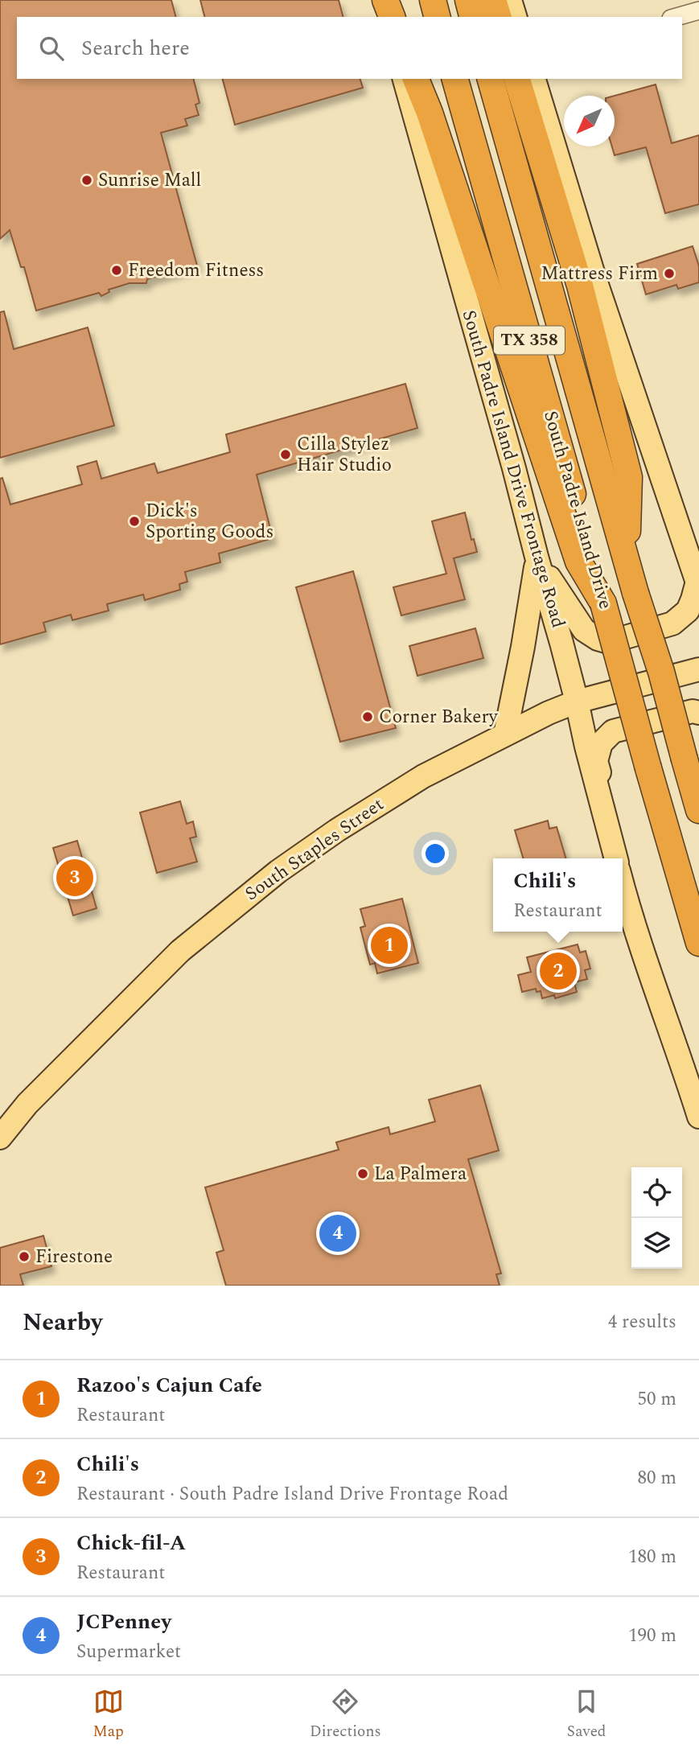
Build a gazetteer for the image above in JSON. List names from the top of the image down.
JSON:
{
  "streets": {
    "highway": ["TX 358", "South Padre Island Drive"],
    "main road": ["South Padre Island Drive Frontage Road", "South Staples Street"]
  },
  "crossings": [
    ["South Padre Island Drive Frontage Road", "South Staples Street"]
  ],
  "places": [
    "Sunrise Mall",
    "Freedom Fitness",
    "Mattress Firm",
    "Cilla Stylez Hair Studio",
    "Dick's Sporting Goods",
    "Corner Bakery",
    "La Palmera",
    "Firestone"
  ],
  "north": "bottom left",
  "page": {
    "search": "Search here",
    "pins": [
      "3",
      "1",
      "2",
      "4"
    ],
    "popup": ["Chili's", "Restaurant"],
    "heading": ["Nearby", "4 results"],
    "list": [
      {
        "mark": "1",
        "name": "Razoo's Cajun Cafe",
        "note": "Restaurant",
        "value": "50 m"
      },
      {
        "mark": "2",
        "name": "Chili's",
        "note": "Restaurant · South Padre Island Drive Frontage Road",
        "value": "80 m"
      },
      {
        "mark": "3",
        "name": "Chick-fil-A",
        "note": "Restaurant",
        "value": "180 m"
      },
      {
        "mark": "4",
        "name": "JCPenney",
        "note": "Supermarket",
        "value": "190 m"
      }
    ],
    "nav": ["Map", "Directions", "Saved"]
  }
}
